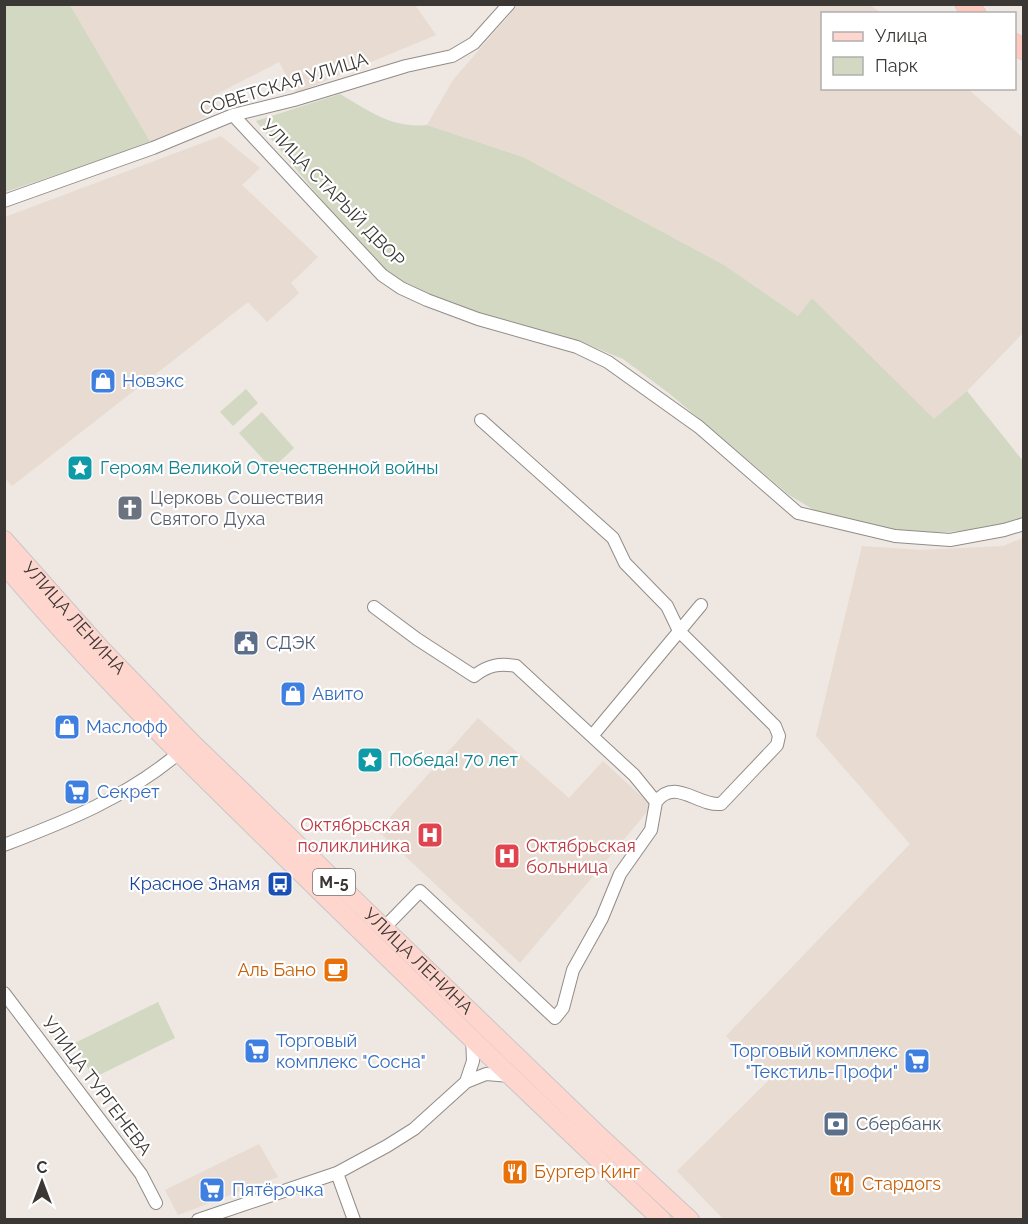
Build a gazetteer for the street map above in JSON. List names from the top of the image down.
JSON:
{
  "streets": {
    "main road": ["УЛИЦА ЛЕНИНА", "М-5"],
    "street": ["СОВЕТСКАЯ УЛИЦА", "УЛИЦА СТАРЫЙ ДВОР", "УЛИЦА ТУРГЕНЕВА"]
  },
  "crossings": [
    ["СОВЕТСКАЯ УЛИЦА", "УЛИЦА СТАРЫЙ ДВОР"]
  ],
  "places": {
    "shop": ["Новэкс", "Авито", "Маслофф"],
    "place": ["Героям Великой Отечественной войны", "Победа! 70 лет"],
    "church": ["Церковь Сошествия Святого Духа"],
    "public building": ["СДЭК"],
    "supermarket": [
      "Секрет",
      "Торговый комплекс \"Сосна\"",
      "Торговый комплекс \"Текстиль-Профи\"",
      "Пятёрочка"
    ],
    "hospital": ["Октябрьская поликлиника", "Октябрьская больница"],
    "bus stop": ["Красное Знамя"],
    "cafe": ["Аль Бано"],
    "bank": ["Сбербанк"],
    "restaurant": ["Бургер Кинг", "Стардогs"]
  },
  "legend": ["Улица", "Парк"],
  "north": "top"
}
